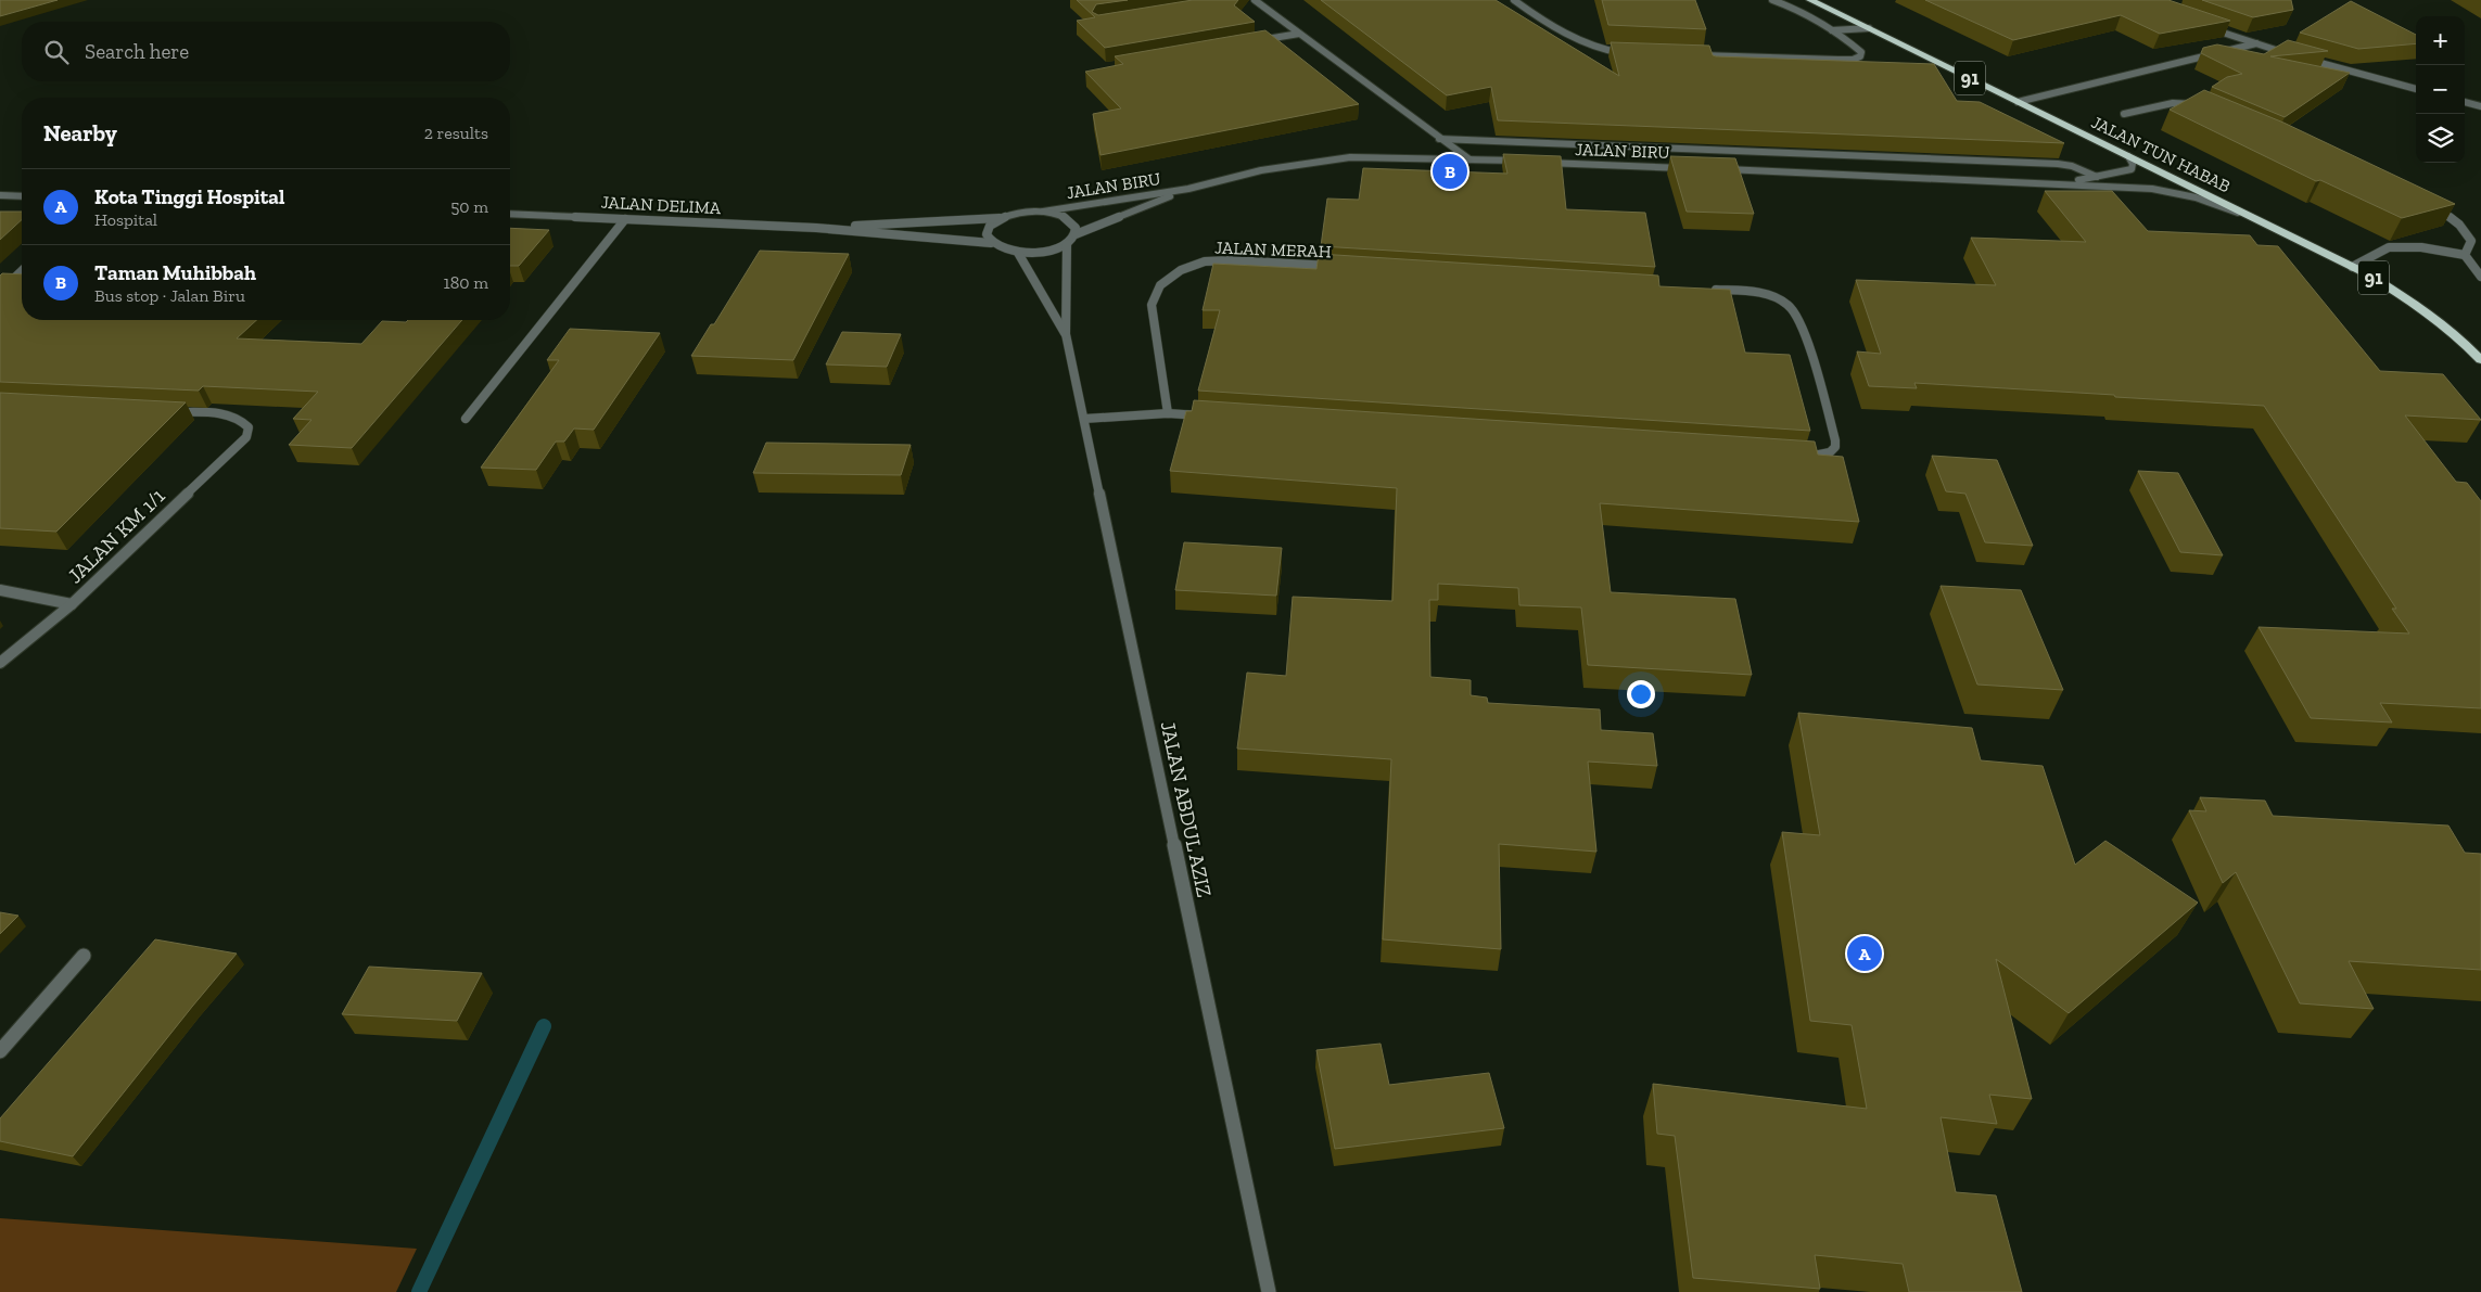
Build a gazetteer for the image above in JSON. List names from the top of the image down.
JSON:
{
  "streets": {
    "highway": ["91", "JALAN TUN HABAB"],
    "street": [
      "JALAN BIRU",
      "JALAN DELIMA",
      "JALAN MERAH",
      "JALAN KM 1/1",
      "JALAN ABDUL AZIZ"
    ]
  },
  "crossings": [
    ["JALAN BIRU", "JALAN DELIMA"]
  ],
  "page": {
    "map_buttons": ["+", "−"],
    "search": "Search here",
    "heading": ["Nearby", "2 results"],
    "pins": ["B", "A"],
    "list": [
      {
        "mark": "A",
        "name": "Kota Tinggi Hospital",
        "note": "Hospital",
        "value": "50 m"
      },
      {
        "mark": "B",
        "name": "Taman Muhibbah",
        "note": "Bus stop · Jalan Biru",
        "value": "180 m"
      }
    ]
  }
}
